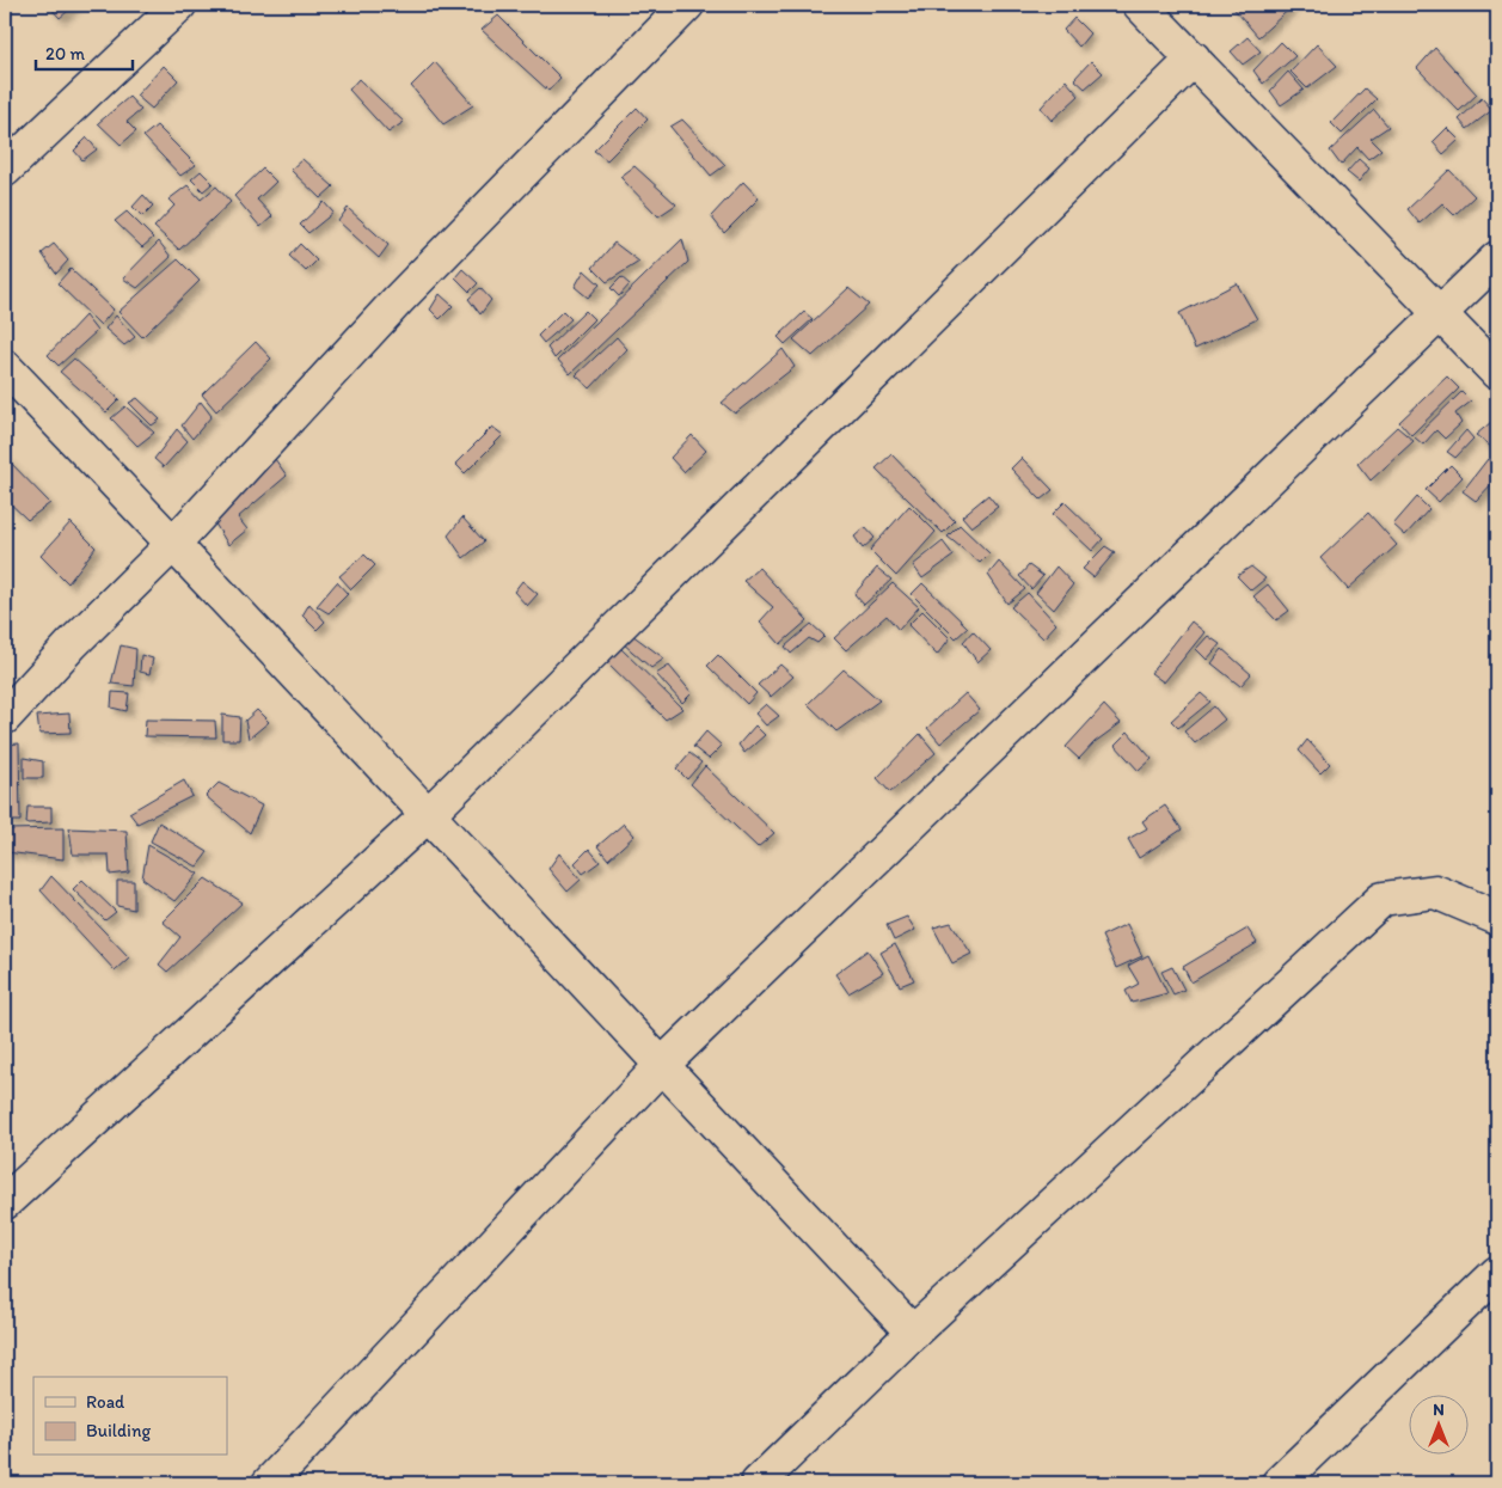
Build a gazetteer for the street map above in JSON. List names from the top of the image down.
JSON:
{
  "legend": ["Road", "Building"],
  "scale_bar": "20 m",
  "north": "top"
}
